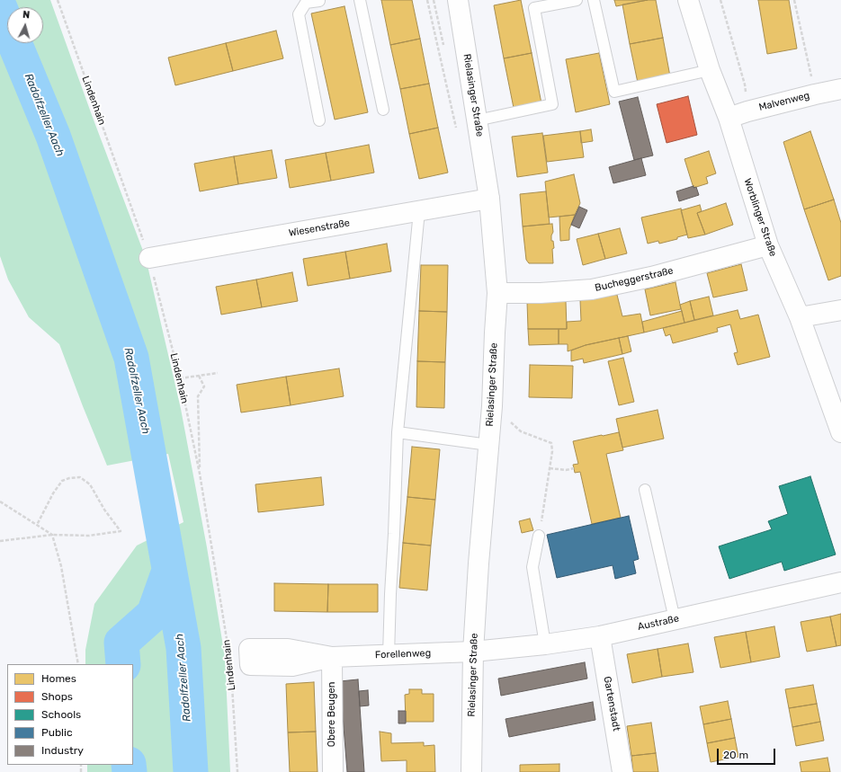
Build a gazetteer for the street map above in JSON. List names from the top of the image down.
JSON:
{
  "streets": {
    "street": [
      "Rielasinger Straße",
      "Malvenweg",
      "Worblinger Straße",
      "Wiesenstraße",
      "Bucheggerstraße",
      "Austraße",
      "Forellenweg",
      "Gartenstadt",
      "Obere Beugen"
    ],
    "path": ["Lindenhain"]
  },
  "crossings": [
    ["Rielasinger Straße", "Wiesenstraße"],
    ["Rielasinger Straße", "Bucheggerstraße"],
    ["Rielasinger Straße", "Austraße"],
    ["Rielasinger Straße", "Forellenweg"],
    ["Lindenhain", "Wiesenstraße"],
    ["Malvenweg", "Worblinger Straße"],
    ["Worblinger Straße", "Bucheggerstraße"],
    ["Austraße", "Forellenweg"],
    ["Austraße", "Gartenstadt"],
    ["Forellenweg", "Obere Beugen"]
  ],
  "water": ["Radolfzeller Aach"],
  "legend": [
    "Homes",
    "Shops",
    "Schools",
    "Public",
    "Industry"
  ],
  "scale_bar": "20 m",
  "north": "top"
}
